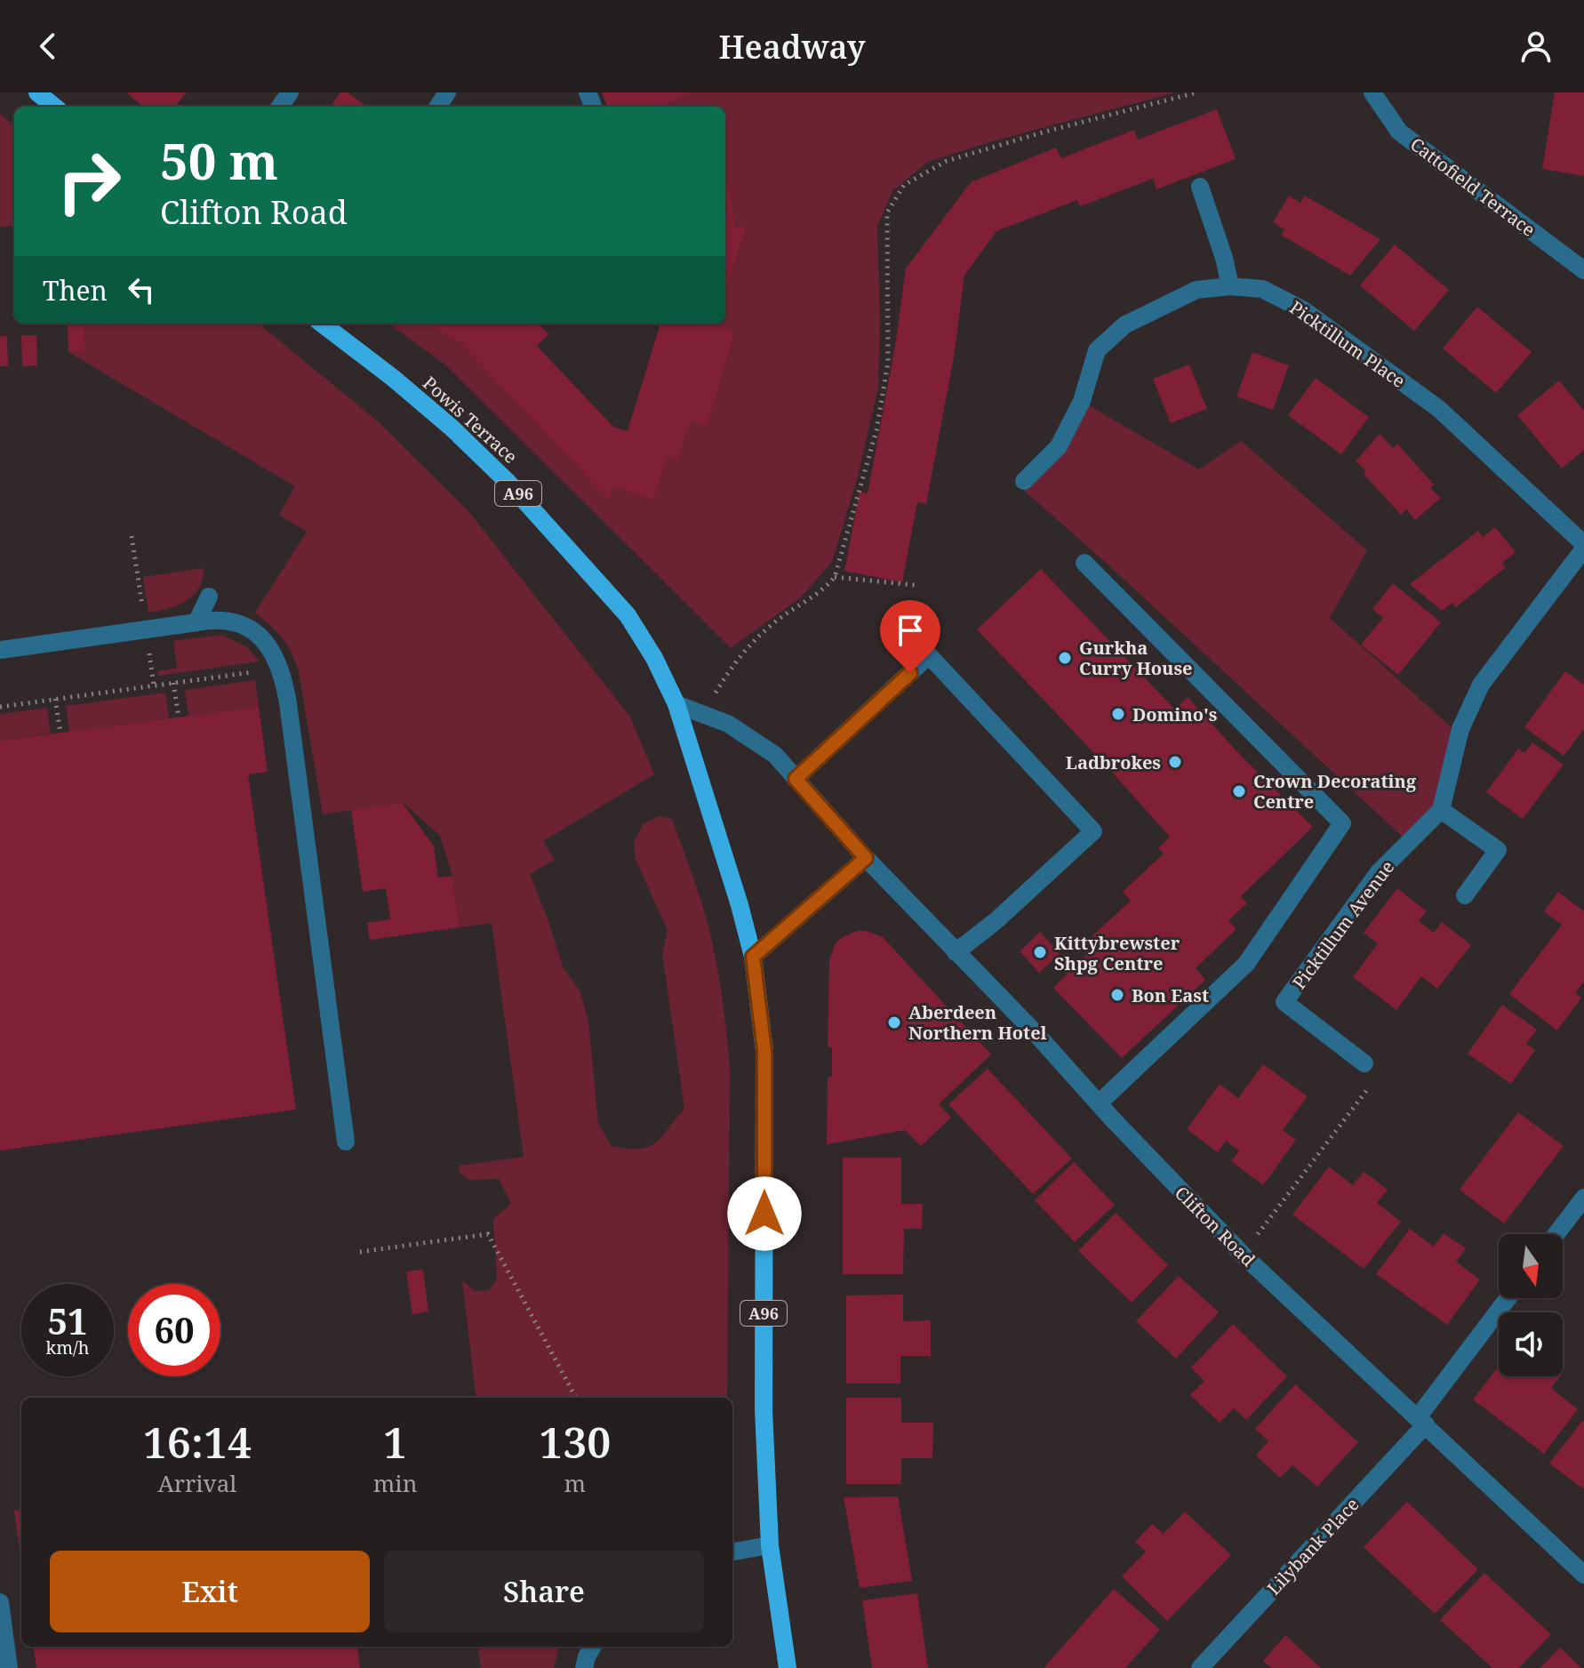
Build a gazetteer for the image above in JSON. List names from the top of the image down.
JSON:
{
  "streets": {
    "main road": ["Powis Terrace", "A96"],
    "street": [
      "Cattofield Terrace",
      "Picktillum Place",
      "Picktillum Avenue",
      "Clifton Road",
      "Lilybank Place"
    ]
  },
  "crossings": [
    ["Powis Terrace", "A96"],
    ["Powis Terrace", "Clifton Road"],
    ["A96", "Clifton Road"],
    ["Clifton Road", "Lilybank Place"]
  ],
  "places": [
    "Gurkha Curry House",
    "Domino's",
    "Ladbrokes",
    "Crown Decorating Centre",
    "Kittybrewster Shpg Centre",
    "Bon East",
    "Aberdeen Northern Hotel"
  ],
  "north": "bottom",
  "page": {
    "header": "Headway",
    "turn": ["50 m", "Clifton Road"],
    "then": "Then",
    "speed": "51 km/h",
    "limit": "60",
    "eta": [
      "16:14",
      "Arrival",
      "1",
      "min",
      "130",
      "m"
    ],
    "buttons": ["Exit", "Share"]
  }
}
